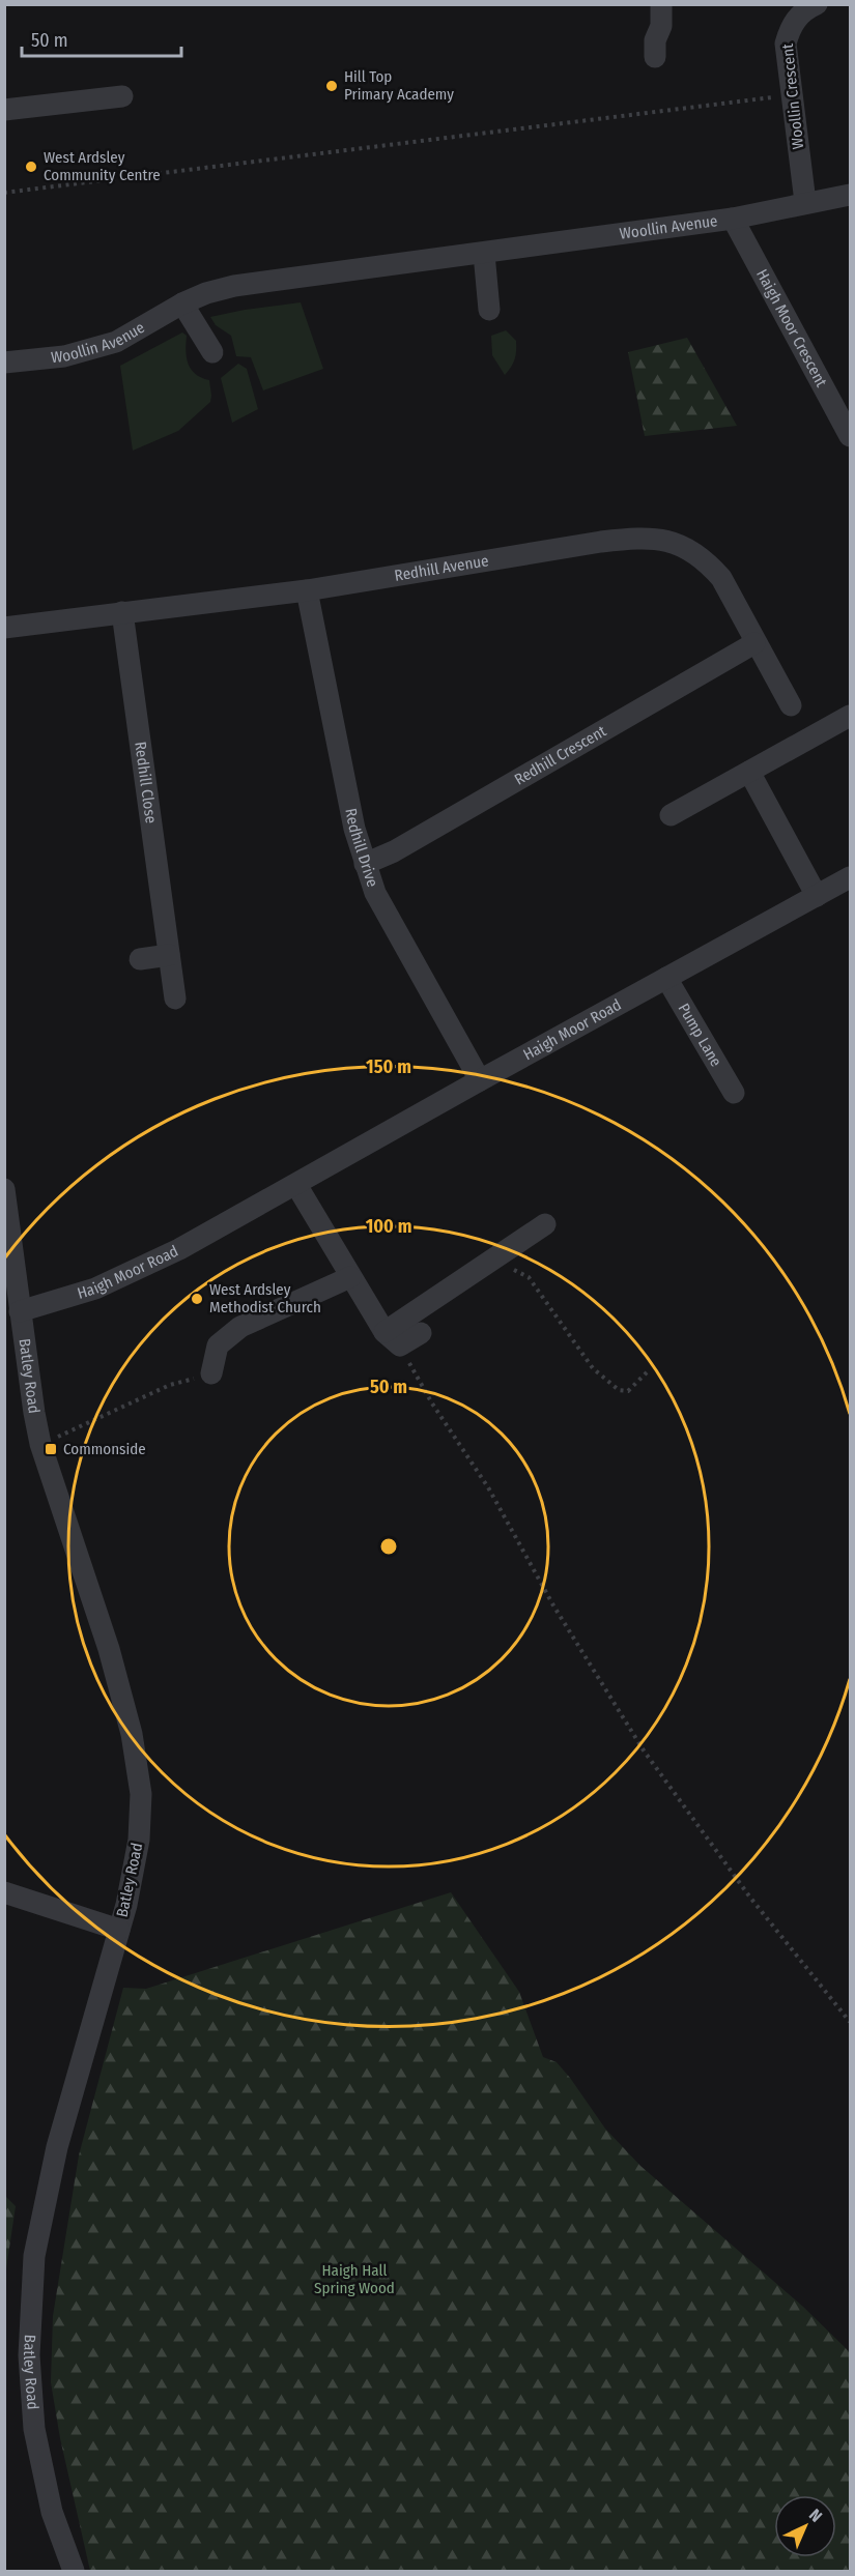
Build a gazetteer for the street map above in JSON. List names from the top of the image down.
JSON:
{
  "streets": {
    "street": [
      "Woollin Crescent",
      "Woollin Avenue",
      "Haigh Moor Crescent",
      "Redhill Avenue",
      "Redhill Crescent",
      "Redhill Close",
      "Redhill Drive",
      "Haigh Moor Road",
      "Pump Lane",
      "Batley Road"
    ]
  },
  "crossings": [
    ["Woollin Crescent", "Woollin Avenue"],
    ["Woollin Avenue", "Haigh Moor Crescent"],
    ["Redhill Avenue", "Redhill Crescent"],
    ["Redhill Avenue", "Redhill Close"],
    ["Redhill Avenue", "Redhill Drive"],
    ["Redhill Crescent", "Redhill Drive"],
    ["Redhill Drive", "Haigh Moor Road"],
    ["Haigh Moor Road", "Pump Lane"],
    ["Haigh Moor Road", "Batley Road"]
  ],
  "parks": ["Haigh Hall Spring Wood"],
  "places": {
    "other": ["Hill Top Primary Academy", "West Ardsley Community Centre", "West Ardsley Methodist Church"],
    "transit": ["Commonside"]
  },
  "scale_bar": "50 m",
  "north": "top right",
  "rings": ["150 m", "100 m", "50 m"]
}
